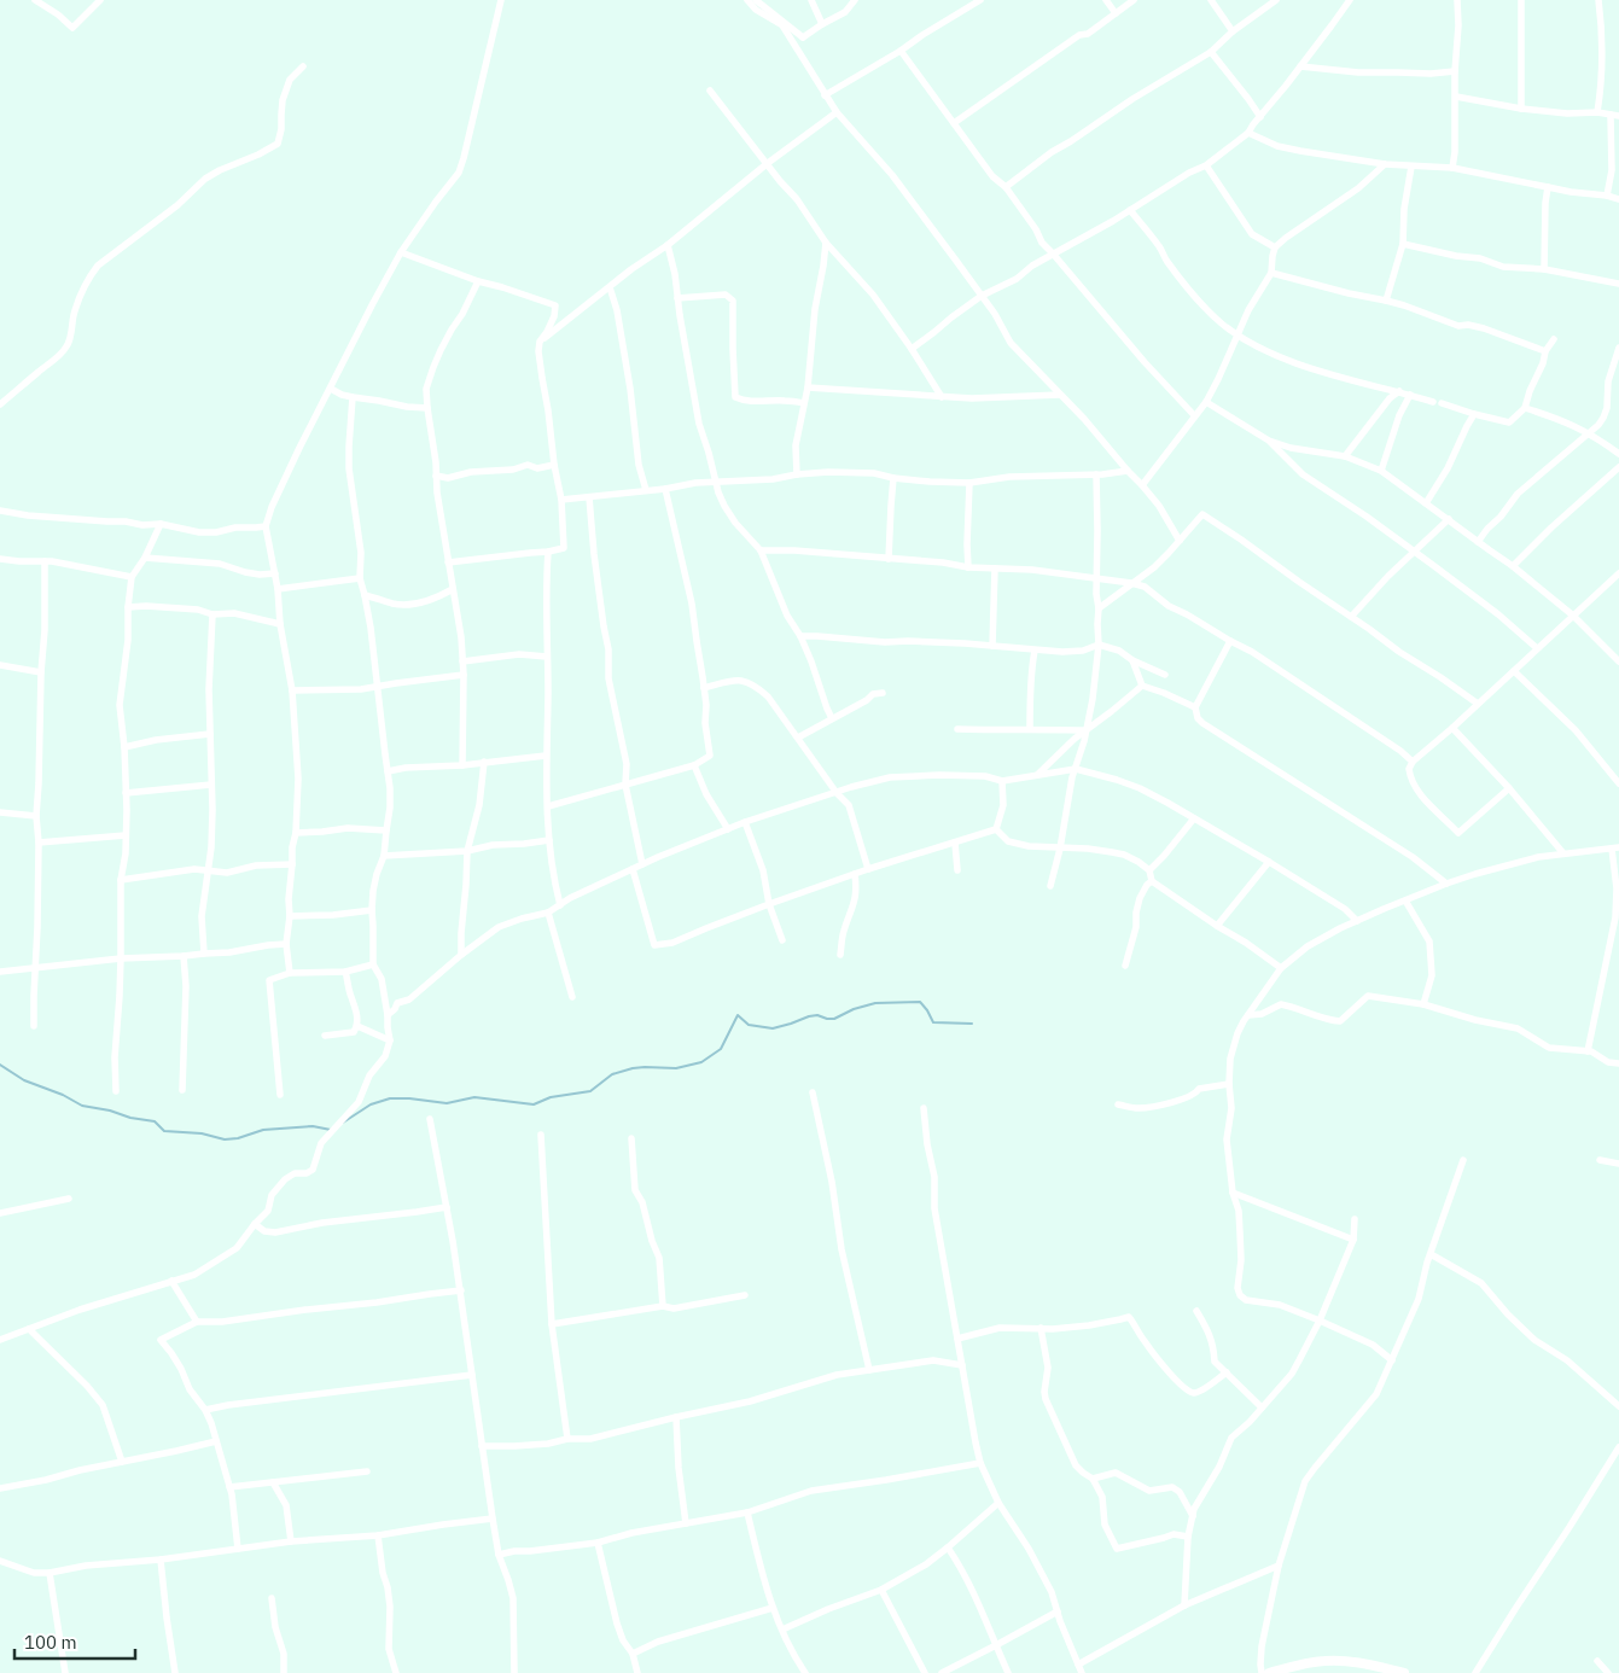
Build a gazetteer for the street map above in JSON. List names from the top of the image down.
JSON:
{
  "scale_bar": "100 m"
}
